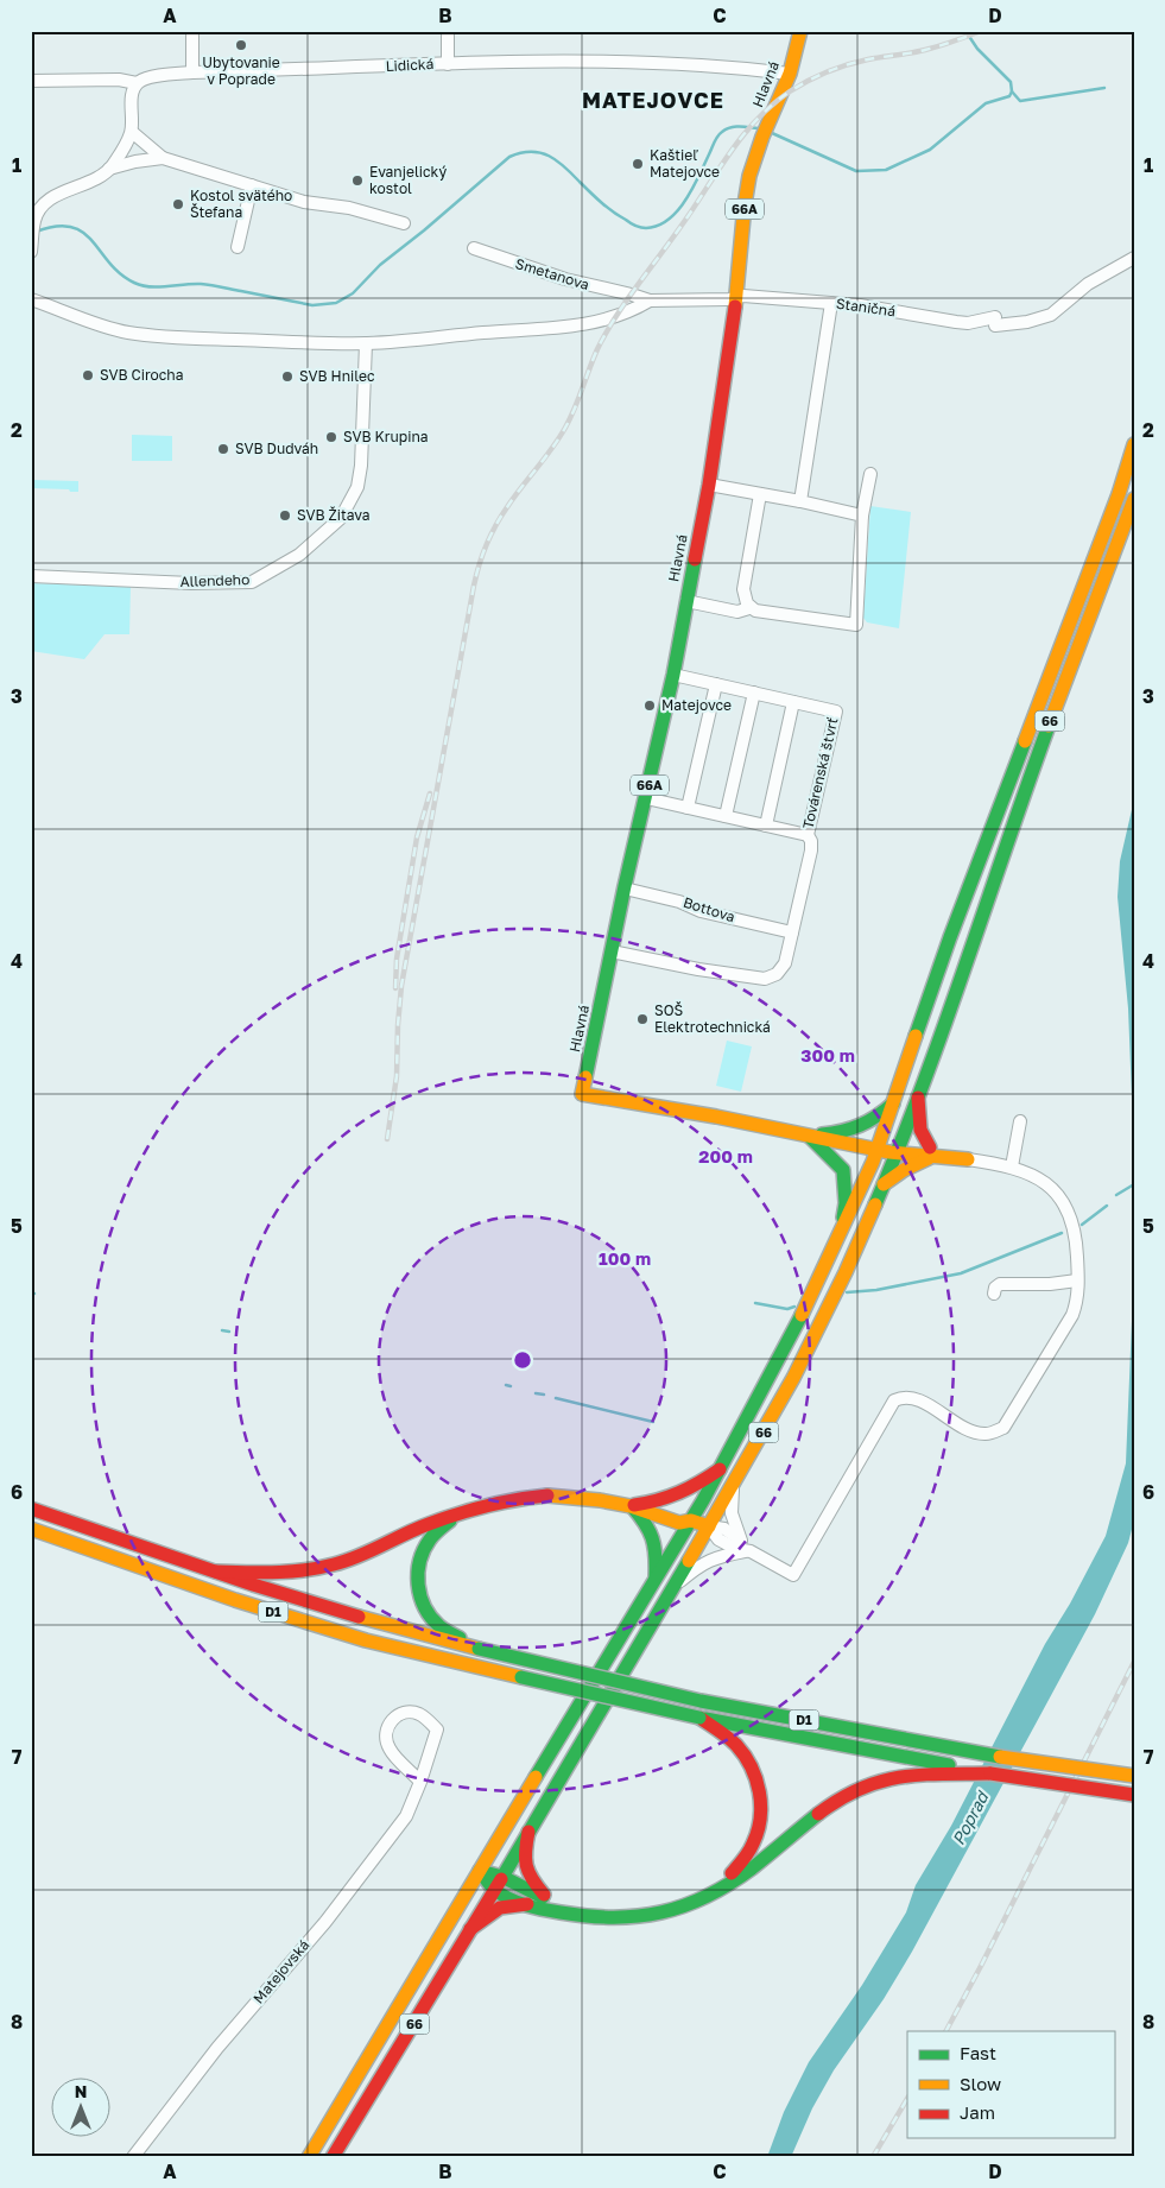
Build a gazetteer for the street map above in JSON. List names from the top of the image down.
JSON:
{
  "streets": {
    "main road": [
      "Hlavná",
      "66A",
      "66",
      "D1"
    ],
    "street": [
      "Lidická",
      "Smetanova",
      "Staničná",
      "Allendeho",
      "Továrenská štvrť",
      "Bottova",
      "Matejovská"
    ]
  },
  "crossings": [
    ["Lidická", "Hlavná"],
    ["Hlavná", "Staničná"],
    ["Hlavná", "Továrenská štvrť"],
    ["Hlavná", "Bottova"],
    ["Smetanova", "Staničná"]
  ],
  "districts": ["MATEJOVCE"],
  "water": ["Poprad"],
  "places": [
    "Ubytovanie v Poprade",
    "Kaštieľ Matejovce",
    "Evanjelický kostol",
    "Kostol svätého Štefana",
    "SVB Cirocha",
    "SVB Hnilec",
    "SVB Krupina",
    "SVB Dudváh",
    "SVB Žitava",
    "Matejovce",
    "SOŠ Elektrotechnická"
  ],
  "legend": ["Fast", "Slow", "Jam"],
  "north": "top",
  "grid": {
    "columns": [
      "A",
      "B",
      "C",
      "D"
    ],
    "rows": [
      "1",
      "2",
      "3",
      "4",
      "5",
      "6",
      "7",
      "8"
    ]
  },
  "rings": ["300 m", "200 m", "100 m"]
}
